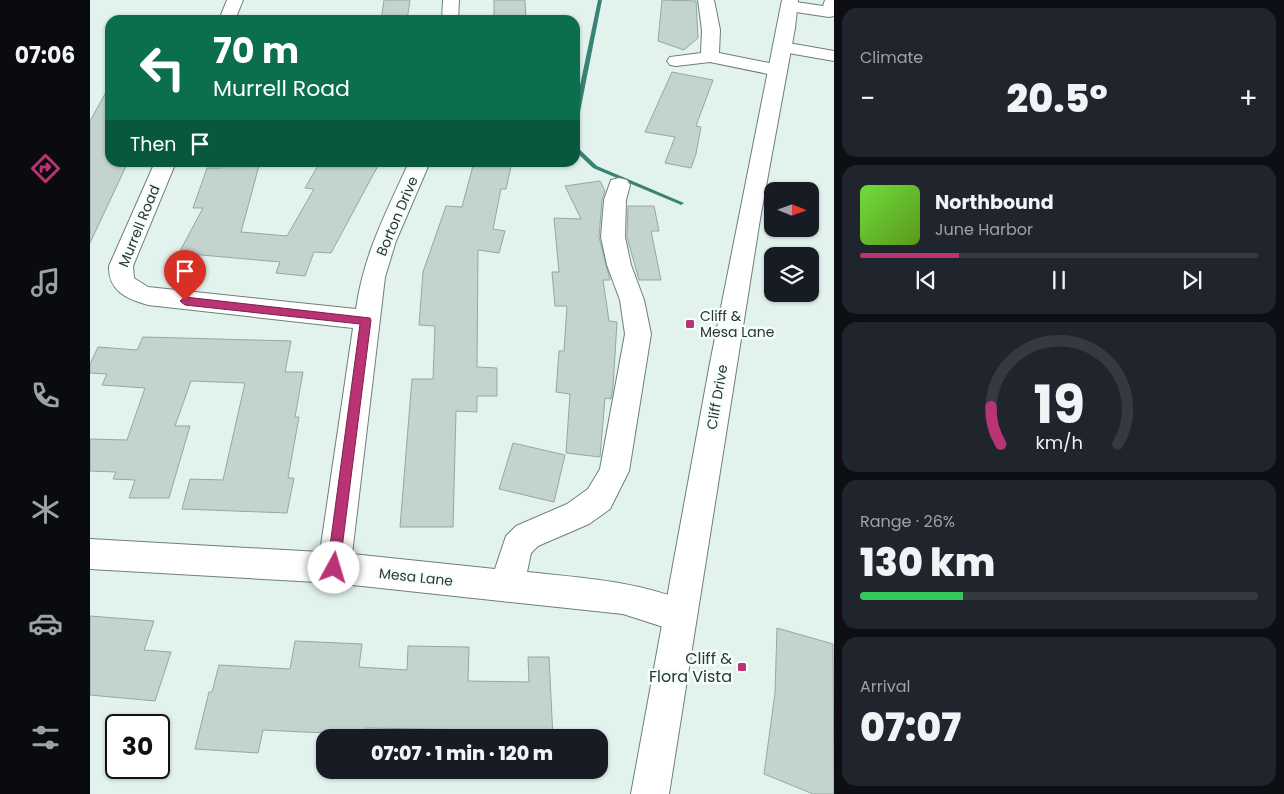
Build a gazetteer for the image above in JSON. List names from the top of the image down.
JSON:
{
  "streets": {
    "street": [
      "Borton Drive",
      "Murrell Road",
      "Cliff Drive",
      "Mesa Lane"
    ]
  },
  "crossings": [
    ["Borton Drive", "Murrell Road"],
    ["Borton Drive", "Mesa Lane"],
    ["Cliff Drive", "Mesa Lane"]
  ],
  "places": {
    "transit": ["Cliff & Mesa Lane", "Cliff & Flora Vista"]
  },
  "north": "right",
  "page": {
    "tabs": "07:06",
    "tile": [
      "Climate",
      ["Range · 26%", "130 km"],
      ["Arrival", "07:07"]
    ],
    "turn": ["70 m", "Murrell Road"],
    "heat": ["−", "20.5°", "+"],
    "then": "Then",
    "song": ["Northbound", "June Harbor"],
    "limit": "30",
    "trip": "07:07 · 1 min · 120 m",
    "gauge": ["19", "km/h"]
  }
}
